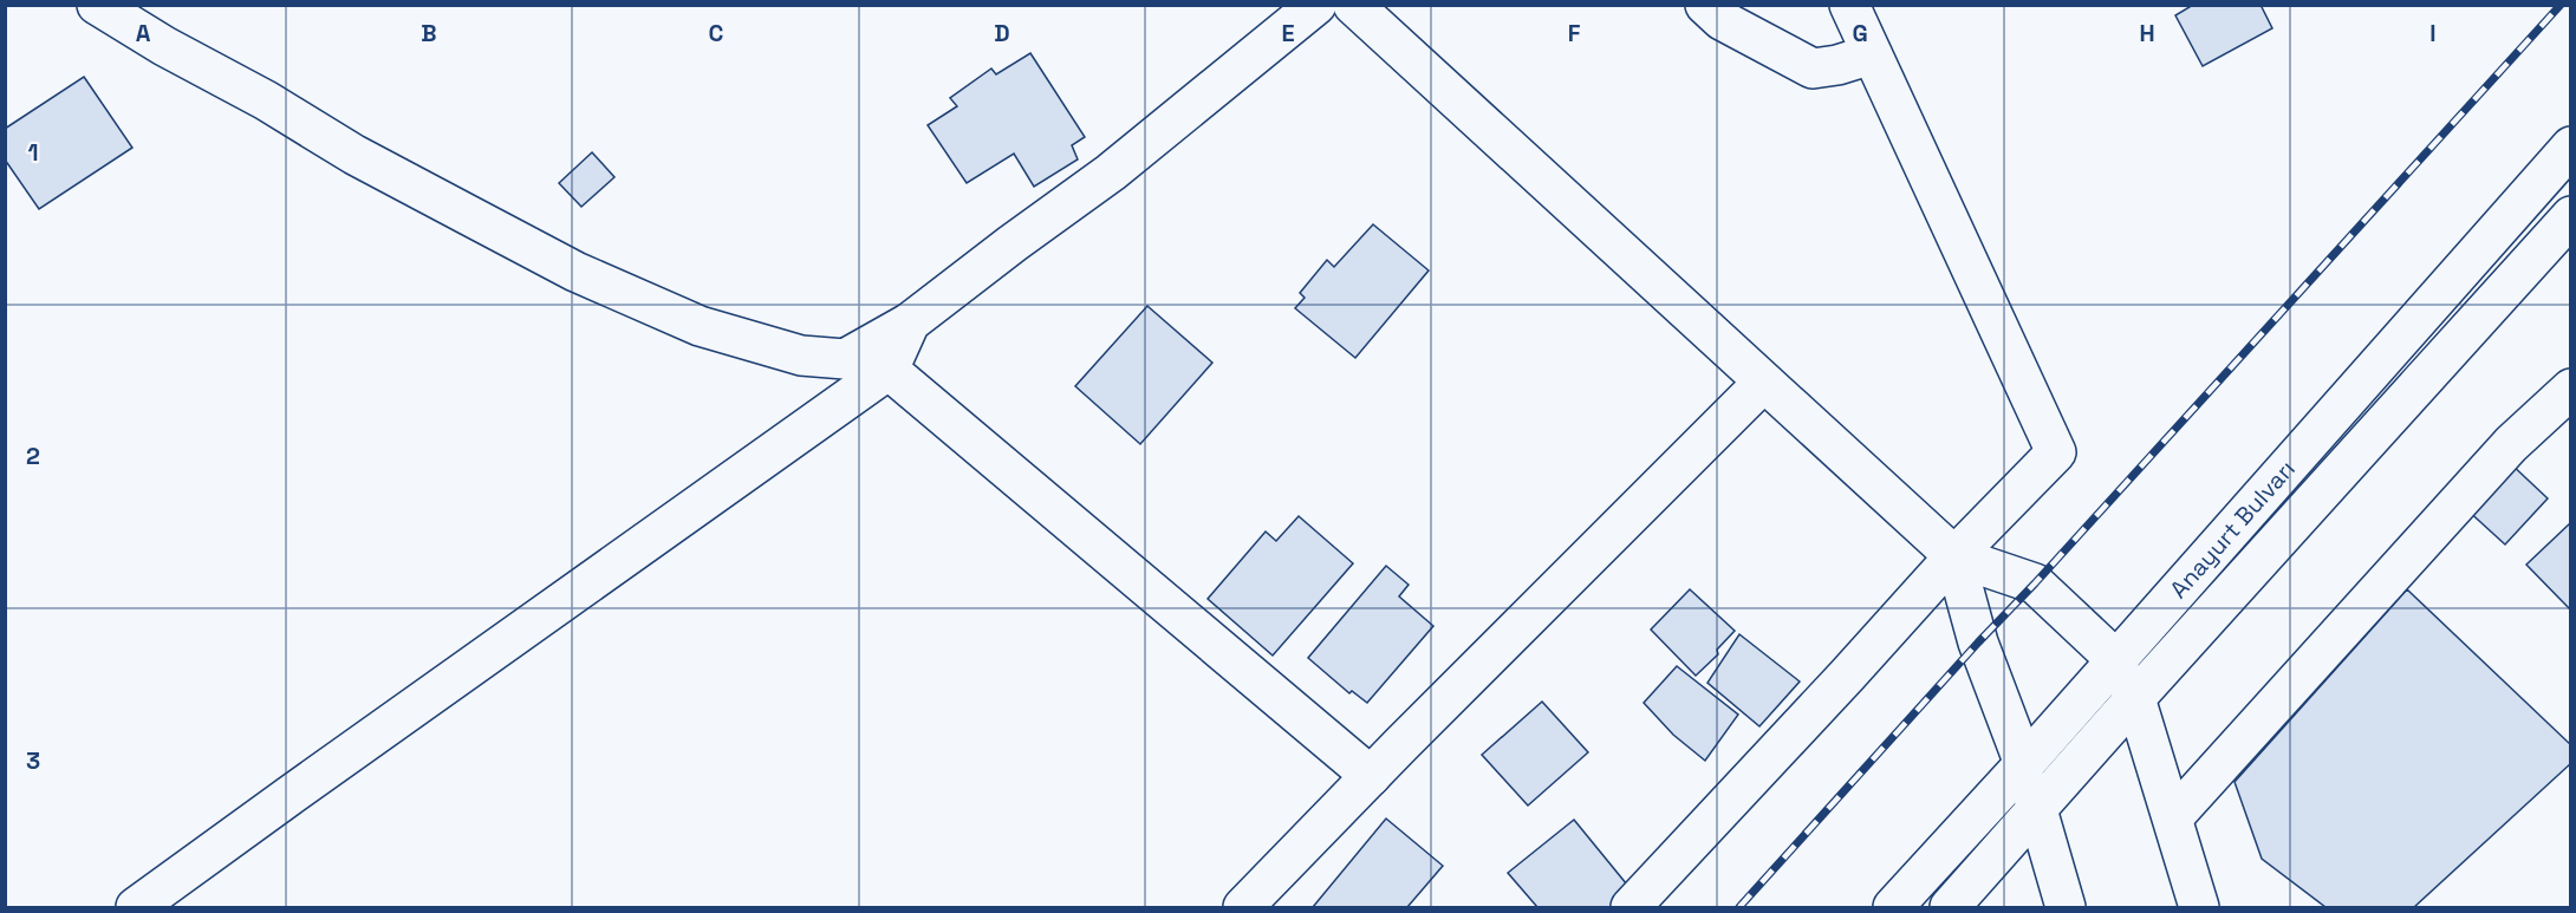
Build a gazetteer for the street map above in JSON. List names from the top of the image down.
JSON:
{
  "streets": {
    "street": ["Anayurt Bulvarı"]
  },
  "grid": {
    "columns": [
      "A",
      "B",
      "C",
      "D",
      "E",
      "F",
      "G",
      "H",
      "I"
    ],
    "rows": ["1", "2", "3"]
  }
}
